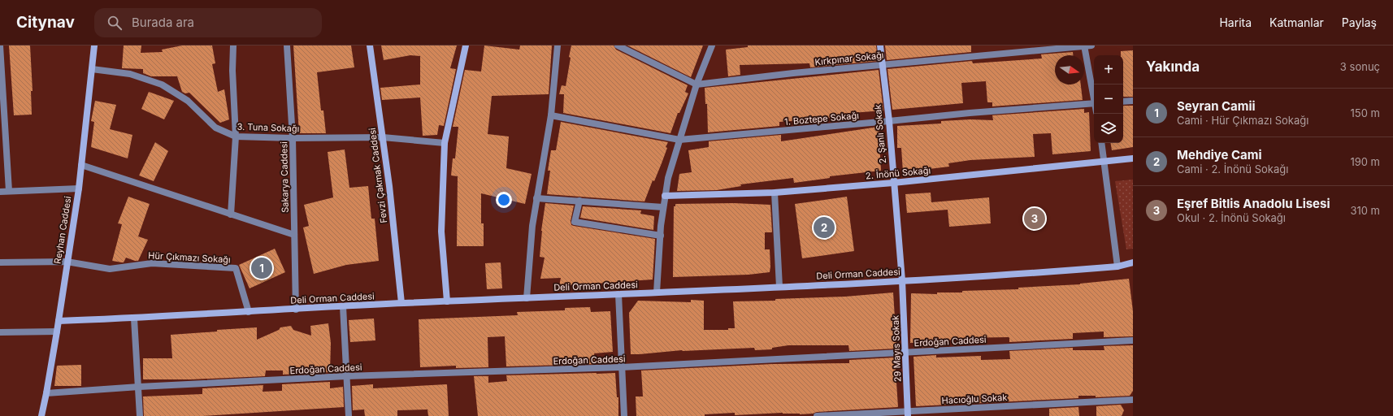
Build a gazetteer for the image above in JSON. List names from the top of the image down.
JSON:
{
  "streets": {
    "street": [
      "Kırkpınar Sokağı",
      "1. Boztepe Sokağı",
      "3. Tuna Sokağı",
      "2. Şanlı Sokak",
      "2. İnönü Sokağı",
      "Fevzi Çakmak Caddesi",
      "Sakarya Caddesi",
      "Reyhan Caddesi",
      "Hür Çıkmazı Sokağı",
      "Deli Orman Caddesi",
      "Erdoğan Caddesi",
      "29 Mayıs Sokak",
      "Hacıoğlu Sokak"
    ]
  },
  "crossings": [
    ["Kırkpınar Sokağı", "2. Şanlı Sokak"],
    ["1. Boztepe Sokağı", "2. Şanlı Sokak"],
    ["3. Tuna Sokağı", "Fevzi Çakmak Caddesi"],
    ["3. Tuna Sokağı", "Sakarya Caddesi"],
    ["3. Tuna Sokağı", "Reyhan Caddesi"],
    ["2. Şanlı Sokak", "2. İnönü Sokağı"],
    ["2. Şanlı Sokak", "Deli Orman Caddesi"],
    ["2. Şanlı Sokak", "29 Mayıs Sokak"],
    ["Fevzi Çakmak Caddesi", "Deli Orman Caddesi"],
    ["Sakarya Caddesi", "Deli Orman Caddesi"],
    ["Reyhan Caddesi", "Hür Çıkmazı Sokağı"],
    ["Reyhan Caddesi", "Deli Orman Caddesi"],
    ["Reyhan Caddesi", "Erdoğan Caddesi"],
    ["Hür Çıkmazı Sokağı", "Deli Orman Caddesi"],
    ["Deli Orman Caddesi", "29 Mayıs Sokak"],
    ["Erdoğan Caddesi", "29 Mayıs Sokak"],
    ["29 Mayıs Sokak", "Hacıoğlu Sokak"]
  ],
  "north": "right",
  "page": {
    "header": "Citynav",
    "search": "Burada ara",
    "nav": ["Harita", "Katmanlar", "Paylaş"],
    "heading": ["Yakında", "3 sonuç"],
    "map_buttons": ["+", "−"],
    "list": [
      {
        "mark": "1",
        "name": "Seyran Camii",
        "note": "Cami · Hür Çıkmazı Sokağı",
        "value": "150 m"
      },
      {
        "mark": "2",
        "name": "Mehdiye Cami",
        "note": "Cami · 2. İnönü Sokağı",
        "value": "190 m"
      },
      {
        "mark": "3",
        "name": "Eşref Bitlis Anadolu Lisesi",
        "note": "Okul · 2. İnönü Sokağı",
        "value": "310 m"
      }
    ],
    "pins": ["3", "2", "1"]
  }
}
